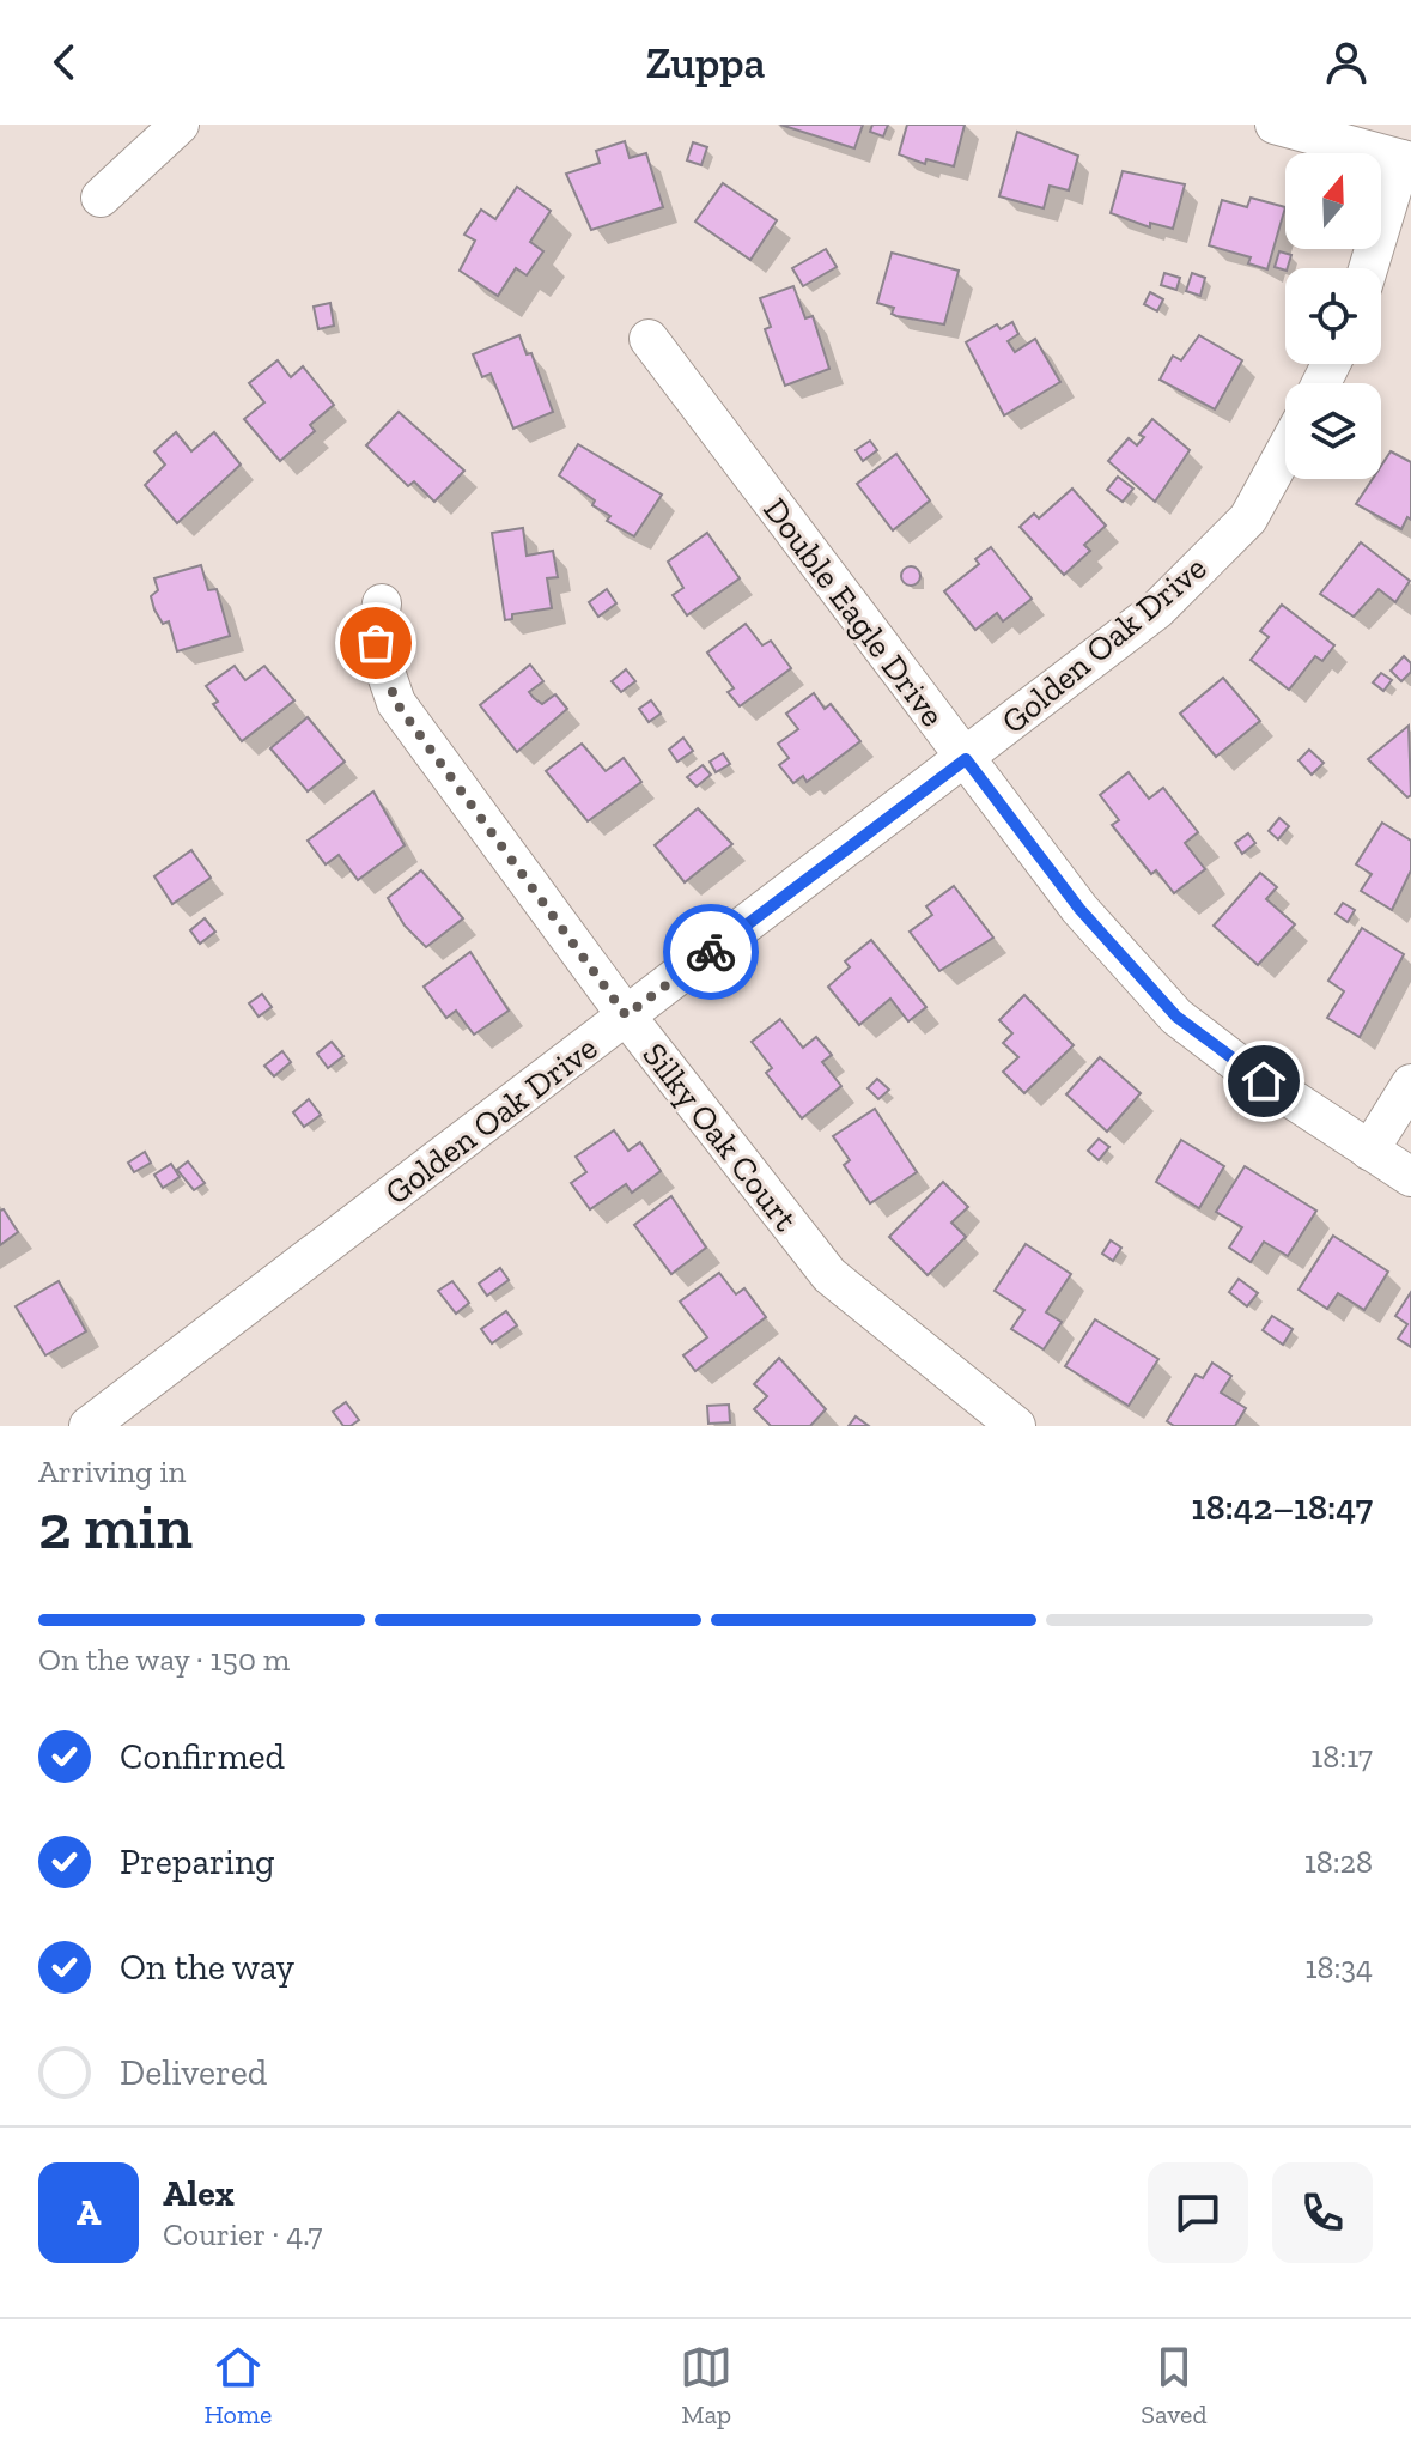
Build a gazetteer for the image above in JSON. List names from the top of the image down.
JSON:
{
  "streets": {
    "street": ["Double Eagle Drive", "Golden Oak Drive", "Silky Oak Court"]
  },
  "crossings": [
    ["Double Eagle Drive", "Golden Oak Drive"],
    ["Golden Oak Drive", "Silky Oak Court"]
  ],
  "north": "top",
  "page": {
    "header": "Zuppa",
    "heading": ["2 min", "Arriving in", "18:42–18:47"],
    "panel": ["Alex", "Courier · 4.7"],
    "bar": "On the way · 150 m",
    "list": [
      ["Confirmed", "18:17"],
      ["Preparing", "18:28"],
      ["On the way", "18:34"],
      "Delivered"
    ],
    "round": "A",
    "tabs": ["Home", "Map", "Saved"]
  }
}
